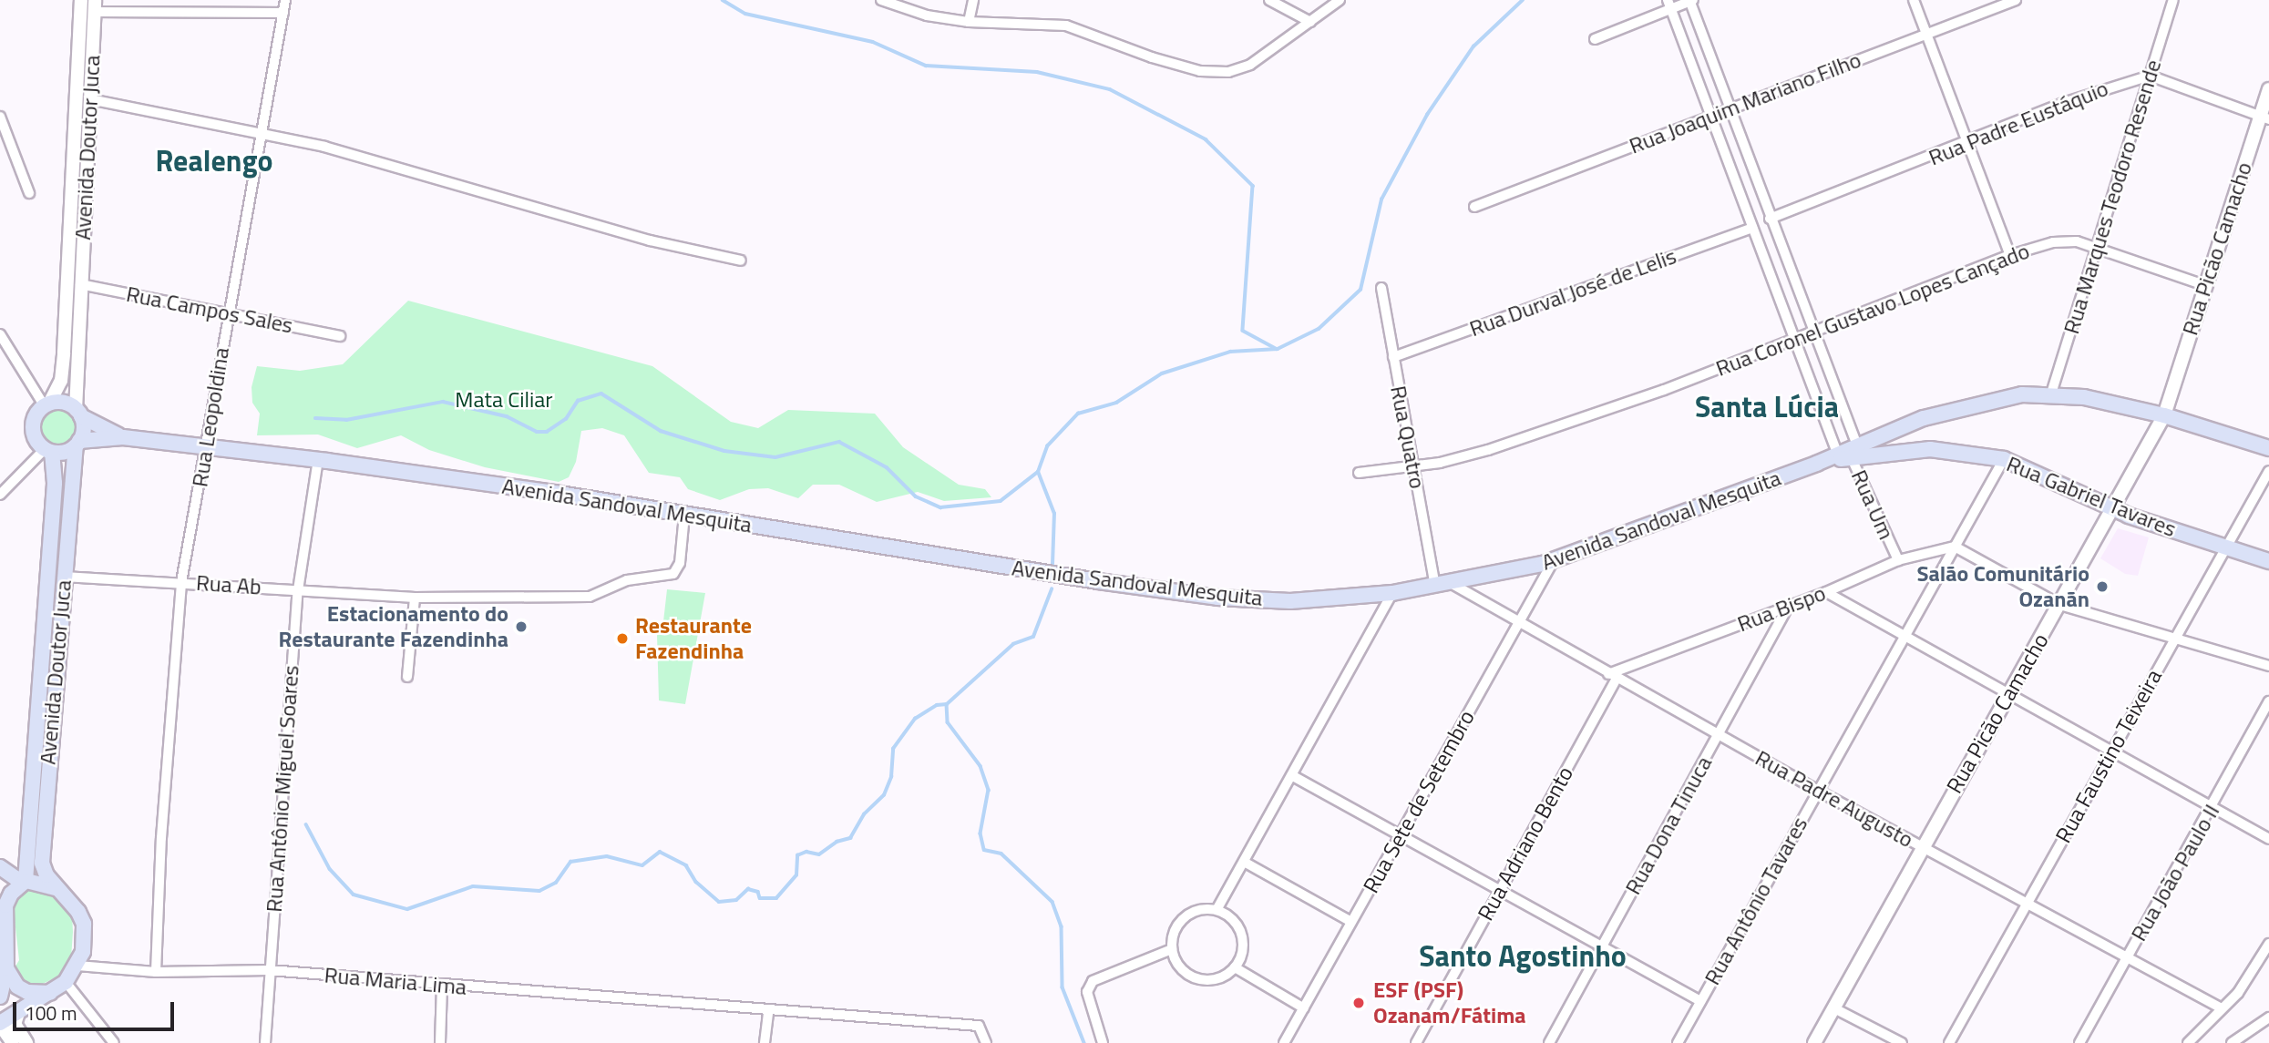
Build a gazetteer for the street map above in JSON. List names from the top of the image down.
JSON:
{
  "streets": {
    "main road": ["Avenida Doutor Juca", "Rua Gabriel Tavares", "Avenida Sandoval Mesquita"],
    "street": [
      "Rua Joaquim Mariano Filho",
      "Rua Padre Eustáquio",
      "Rua Marques Teodoro Resende",
      "Rua Picão Camacho",
      "Rua Durval José de Lelis",
      "Rua Campos Sales",
      "Rua Coronel Gustavo Lopes Cançado",
      "Rua Leopoldina",
      "Rua Quatro",
      "Rua Um",
      "Rua Ab",
      "Rua Bispo",
      "Rua Faustino Teixeira",
      "Rua Antônio Miguel Soares",
      "Rua Padre Augusto",
      "Rua Sete de Setembro",
      "Rua Dona Tinuca",
      "Rua Adriano Bento",
      "Rua João Paulo II",
      "Rua Antônio Tavares",
      "Rua Maria Lima"
    ]
  },
  "crossings": [
    ["Rua Padre Eustáquio", "Rua Marques Teodoro Resende"],
    ["Avenida Doutor Juca", "Rua Campos Sales"],
    ["Avenida Doutor Juca", "Avenida Sandoval Mesquita"],
    ["Avenida Doutor Juca", "Rua Ab"],
    ["Avenida Doutor Juca", "Rua Maria Lima"],
    ["Rua Marques Teodoro Resende", "Rua Coronel Gustavo Lopes Cançado"],
    ["Rua Marques Teodoro Resende", "Avenida Sandoval Mesquita"],
    ["Rua Picão Camacho", "Rua Coronel Gustavo Lopes Cançado"],
    ["Rua Picão Camacho", "Rua Gabriel Tavares"],
    ["Rua Picão Camacho", "Avenida Sandoval Mesquita"],
    ["Rua Picão Camacho", "Rua Padre Augusto"],
    ["Rua Durval José de Lelis", "Rua Quatro"],
    ["Rua Campos Sales", "Rua Leopoldina"],
    ["Rua Coronel Gustavo Lopes Cançado", "Rua Quatro"],
    ["Rua Leopoldina", "Avenida Sandoval Mesquita"],
    ["Rua Leopoldina", "Rua Ab"],
    ["Rua Leopoldina", "Rua Maria Lima"],
    ["Rua Quatro", "Avenida Sandoval Mesquita"],
    ["Rua Gabriel Tavares", "Rua Um"],
    ["Rua Gabriel Tavares", "Avenida Sandoval Mesquita"],
    ["Rua Gabriel Tavares", "Rua Faustino Teixeira"],
    ["Rua Gabriel Tavares", "Rua Antônio Tavares"],
    ["Rua Um", "Avenida Sandoval Mesquita"],
    ["Rua Um", "Rua Bispo"],
    ["Avenida Sandoval Mesquita", "Rua Ab"],
    ["Avenida Sandoval Mesquita", "Rua Antônio Miguel Soares"],
    ["Avenida Sandoval Mesquita", "Rua Padre Augusto"],
    ["Avenida Sandoval Mesquita", "Rua Sete de Setembro"],
    ["Rua Ab", "Rua Antônio Miguel Soares"],
    ["Rua Bispo", "Rua Padre Augusto"],
    ["Rua Bispo", "Rua Dona Tinuca"],
    ["Rua Bispo", "Rua Adriano Bento"],
    ["Rua Bispo", "Rua Antônio Tavares"],
    ["Rua Faustino Teixeira", "Rua Padre Augusto"],
    ["Rua Antônio Miguel Soares", "Rua Maria Lima"],
    ["Rua Padre Augusto", "Rua Sete de Setembro"],
    ["Rua Padre Augusto", "Rua Dona Tinuca"],
    ["Rua Padre Augusto", "Rua Adriano Bento"],
    ["Rua Padre Augusto", "Rua João Paulo II"],
    ["Rua Padre Augusto", "Rua Antônio Tavares"]
  ],
  "districts": ["Realengo", "Santa Lúcia", "Santo Agostinho"],
  "parks": ["Mata Ciliar"],
  "places": [
    "Salão Comunitário Ozanãn",
    "Estacionamento do Restaurante Fazendinha",
    "Restaurante Fazendinha",
    "ESF (PSF) Ozanam/Fátima"
  ],
  "scale_bar": "100 m"
}
